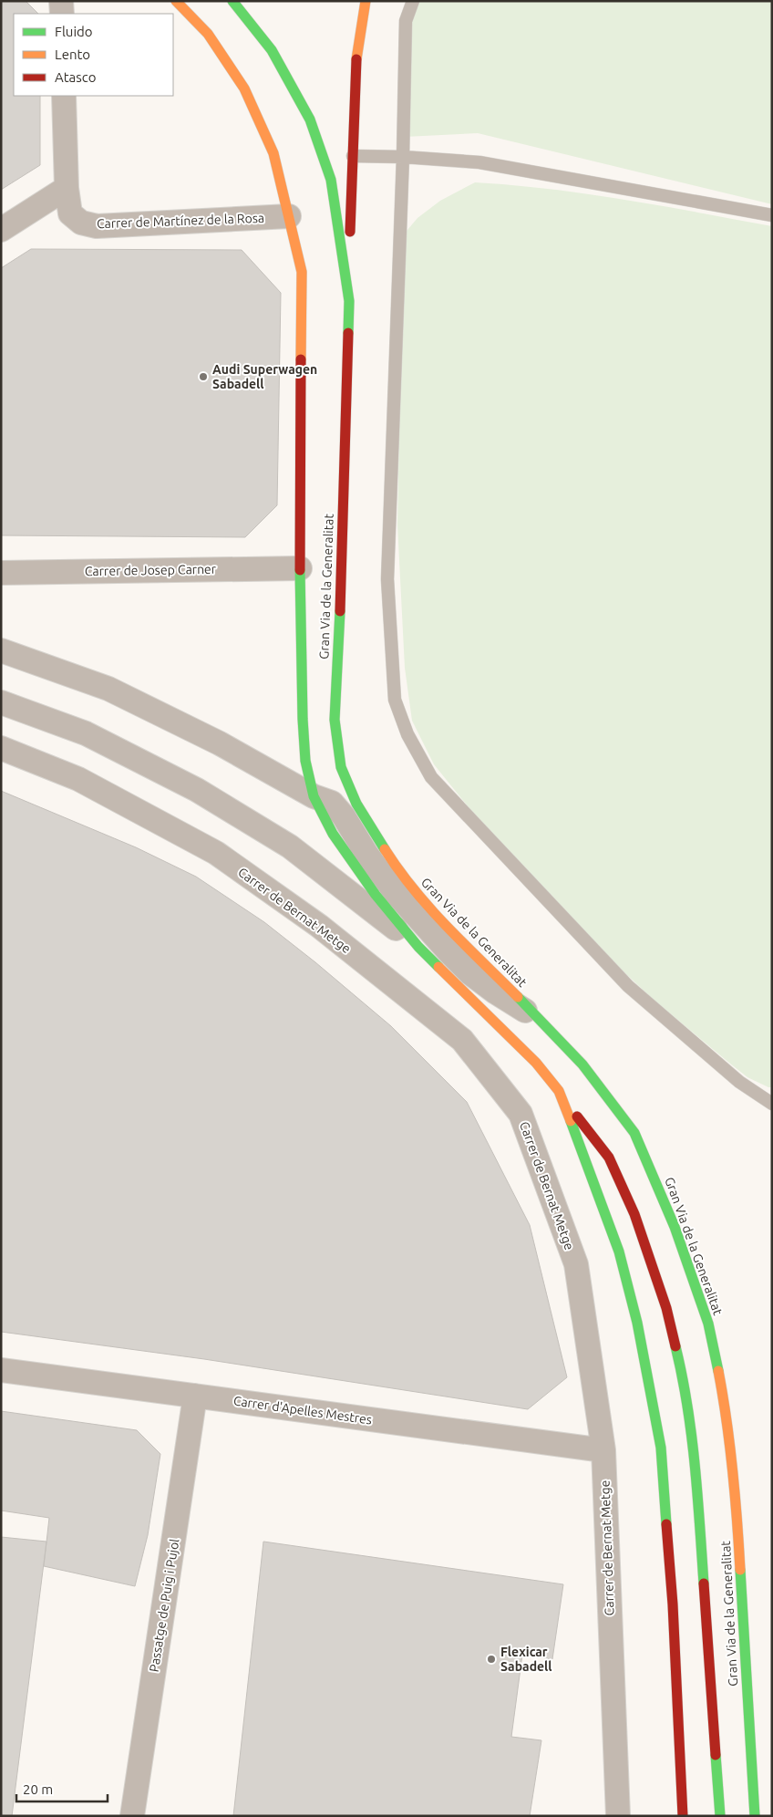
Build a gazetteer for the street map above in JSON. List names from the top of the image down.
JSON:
{
  "streets": {
    "street": [
      "Carrer de Martínez de la Rosa",
      "Carrer de Josep Carner",
      "Gran Via de la Generalitat",
      "Carrer de Bernat Metge",
      "Carrer d'Apelles Mestres",
      "Passatge de Puig i Pujol"
    ]
  },
  "crossings": [
    ["Carrer de Martínez de la Rosa", "Gran Via de la Generalitat"],
    ["Carrer de Josep Carner", "Gran Via de la Generalitat"],
    ["Carrer de Bernat Metge", "Carrer d'Apelles Mestres"],
    ["Carrer d'Apelles Mestres", "Passatge de Puig i Pujol"]
  ],
  "places": ["Audi Superwagen Sabadell", "Flexicar Sabadell"],
  "legend": ["Fluido", "Lento", "Atasco"],
  "scale_bar": "20 m"
}
